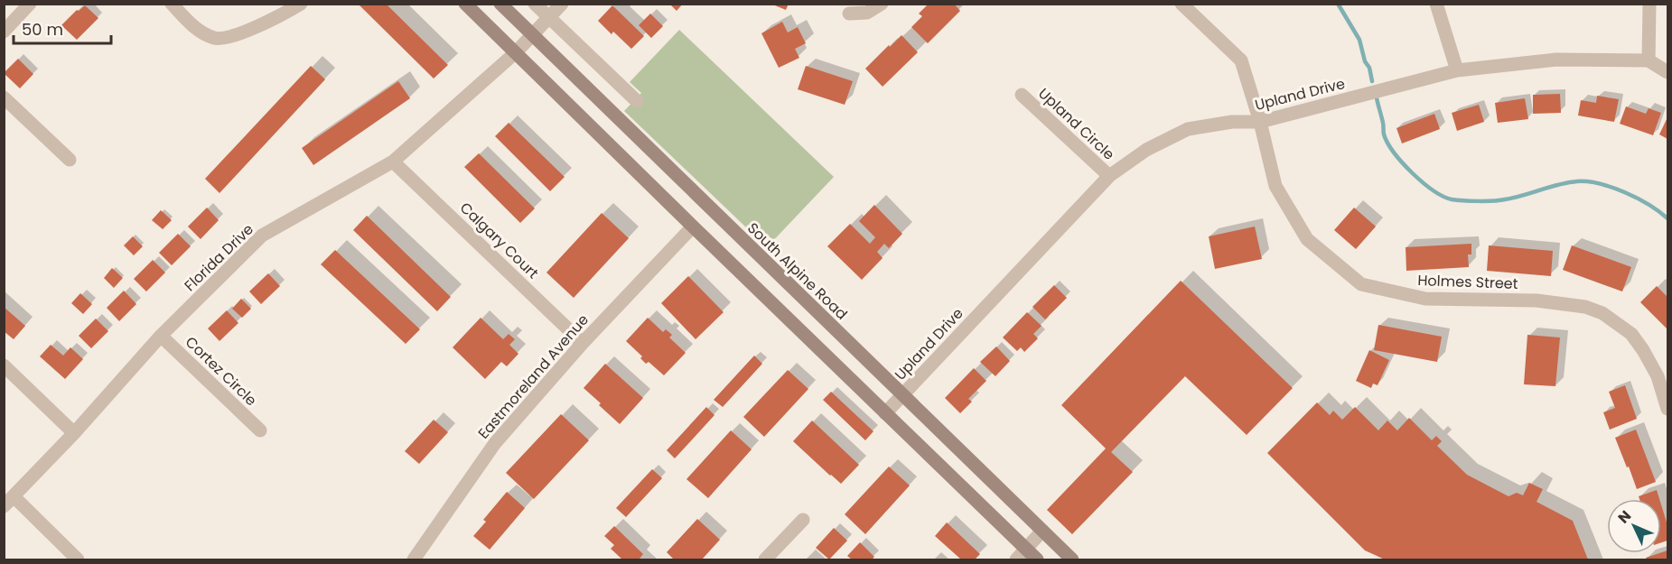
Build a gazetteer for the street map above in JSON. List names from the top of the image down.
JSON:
{
  "streets": {
    "main road": ["South Alpine Road"],
    "street": [
      "Upland Drive",
      "Upland Circle",
      "Calgary Court",
      "Florida Drive",
      "Holmes Street",
      "Cortez Circle",
      "Eastmoreland Avenue"
    ]
  },
  "crossings": [
    ["Upland Drive", "Upland Circle"],
    ["Upland Drive", "South Alpine Road"],
    ["Upland Drive", "Holmes Street"],
    ["Calgary Court", "Florida Drive"],
    ["Calgary Court", "Eastmoreland Avenue"],
    ["Florida Drive", "South Alpine Road"],
    ["Florida Drive", "Cortez Circle"]
  ],
  "scale_bar": "50 m",
  "north": "top left"
}
